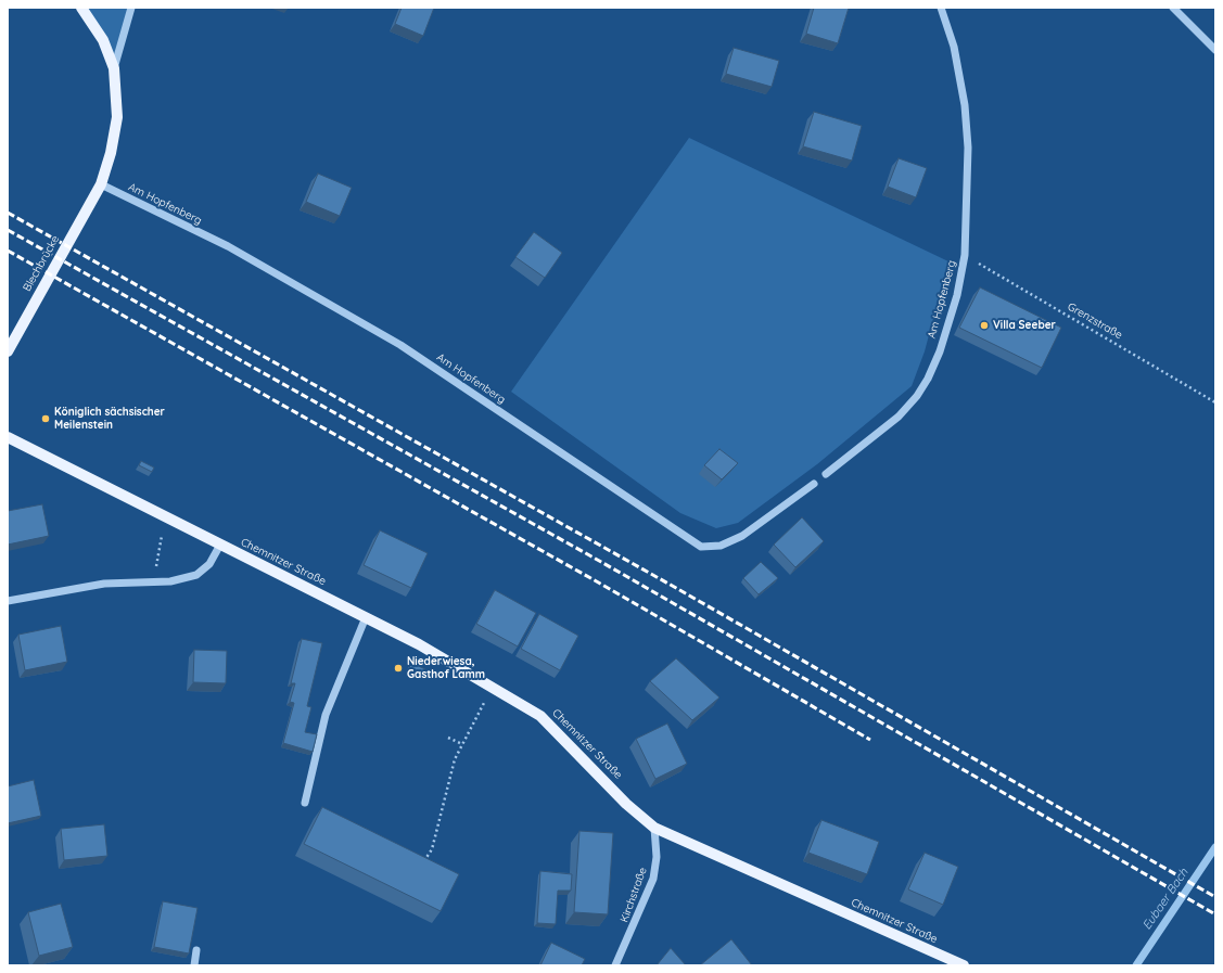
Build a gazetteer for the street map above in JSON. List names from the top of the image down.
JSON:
{
  "streets": {
    "main road": ["Blechbrücke", "Chemnitzer Straße"],
    "street": ["Am Hopfenberg", "Kirchstraße"],
    "path": ["Grenzstraße"]
  },
  "crossings": [
    ["Am Hopfenberg", "Blechbrücke"],
    ["Am Hopfenberg", "Grenzstraße"],
    ["Chemnitzer Straße", "Kirchstraße"]
  ],
  "water": ["Eubaer Bach"],
  "places": ["Villa Seeber", "Königlich sächsischer Meilenstein", "Niederwiesa, Gasthof Lamm"]
}
